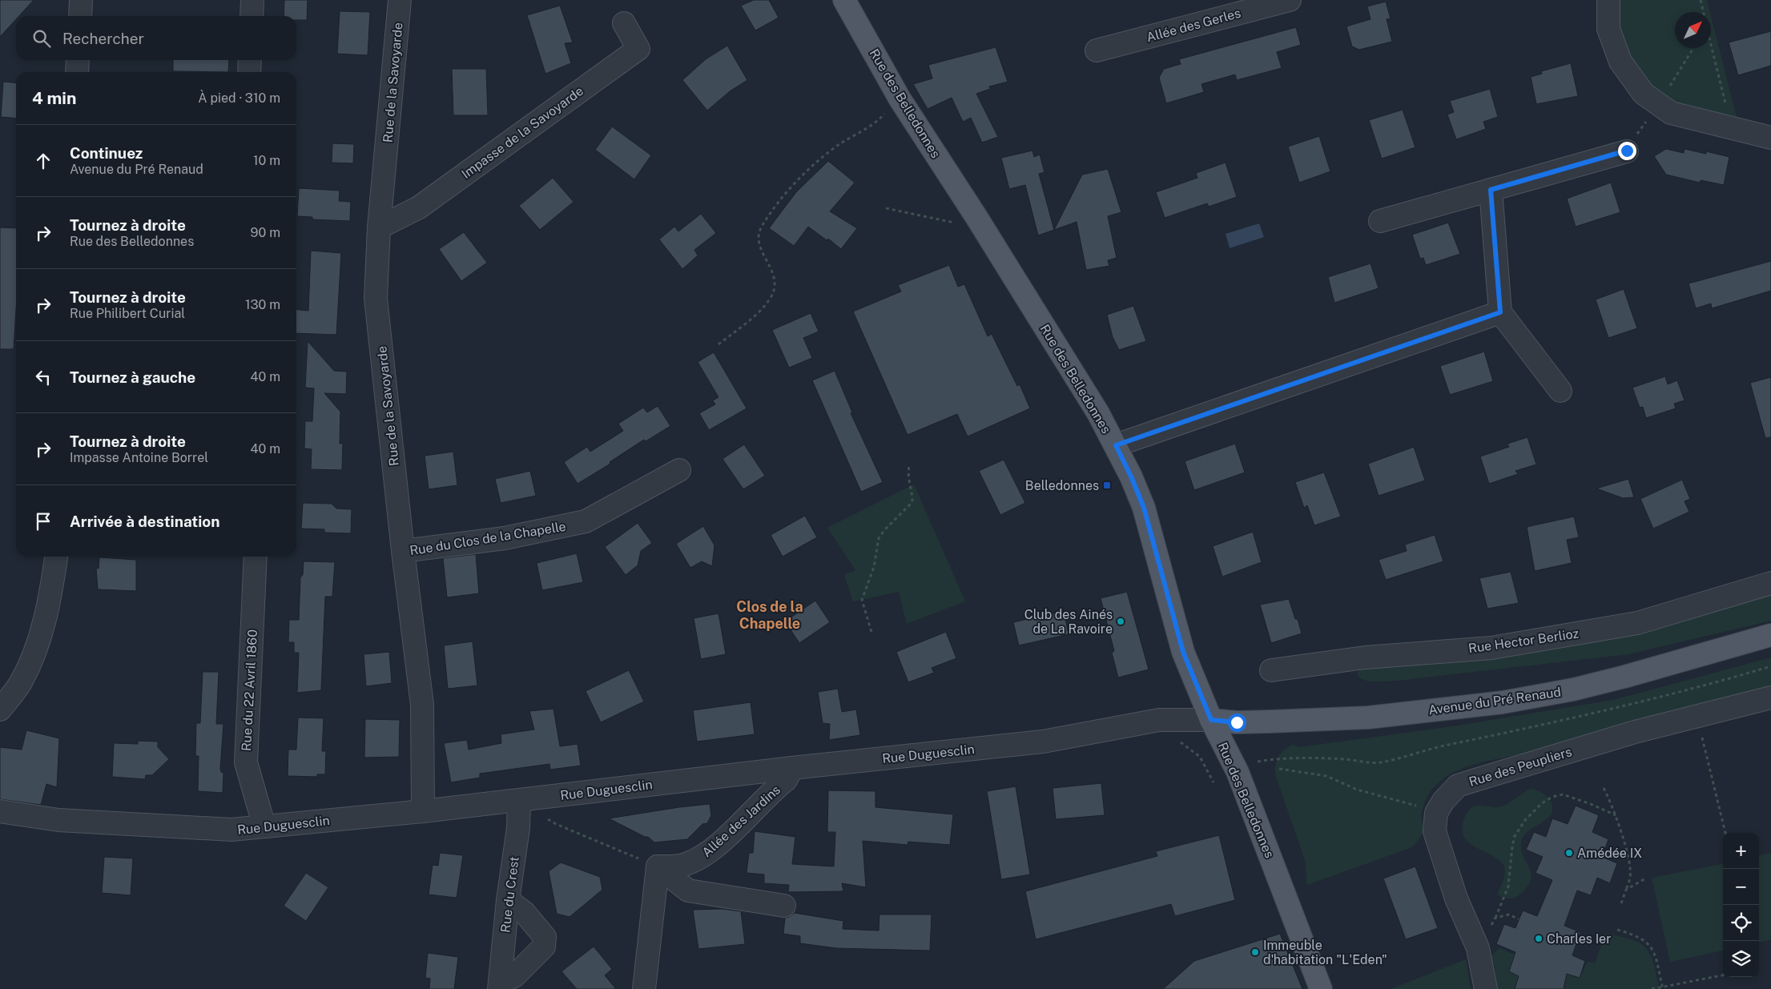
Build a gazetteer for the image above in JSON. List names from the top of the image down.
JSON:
{
  "streets": {
    "main road": ["Rue des Belledonnes", "Avenue du Pré Renaud"],
    "street": [
      "Allée des Gerles",
      "Rue de la Savoyarde",
      "Impasse de la Savoyarde",
      "Rue du Clos de la Chapelle",
      "Rue Hector Berlioz",
      "Rue du 22 Avril 1860",
      "Rue Duguesclin",
      "Rue des Peupliers",
      "Allée des Jardins",
      "Rue du Crest"
    ]
  },
  "crossings": [
    ["Rue de la Savoyarde", "Impasse de la Savoyarde"],
    ["Rue de la Savoyarde", "Rue du Clos de la Chapelle"],
    ["Rue de la Savoyarde", "Rue Duguesclin"],
    ["Rue des Belledonnes", "Avenue du Pré Renaud"],
    ["Rue des Belledonnes", "Rue Duguesclin"],
    ["Rue du 22 Avril 1860", "Rue Duguesclin"],
    ["Avenue du Pré Renaud", "Rue Duguesclin"],
    ["Rue Duguesclin", "Allée des Jardins"],
    ["Rue Duguesclin", "Rue du Crest"]
  ],
  "districts": ["Clos de la Chapelle"],
  "places": {
    "transit": ["Belledonnes"],
    "other": [
      "Club des Ainés de La Ravoire",
      "Amédée IX",
      "Charles Ier",
      "Immeuble d'habitation \"L'Eden\""
    ]
  },
  "north": "top right",
  "page": {
    "search": "Rechercher",
    "heading": ["4 min", "À pied · 310 m"],
    "list": [
      ["Continuez", "Avenue du Pré Renaud", "10 m"],
      ["Tournez à droite", "Rue des Belledonnes", "90 m"],
      ["Tournez à droite", "Rue Philibert Curial", "130 m"],
      ["Tournez à gauche", "40 m"],
      ["Tournez à droite", "Impasse Antoine Borrel", "40 m"],
      "Arrivée à destination"
    ],
    "map_buttons": ["+", "−"]
  }
}
